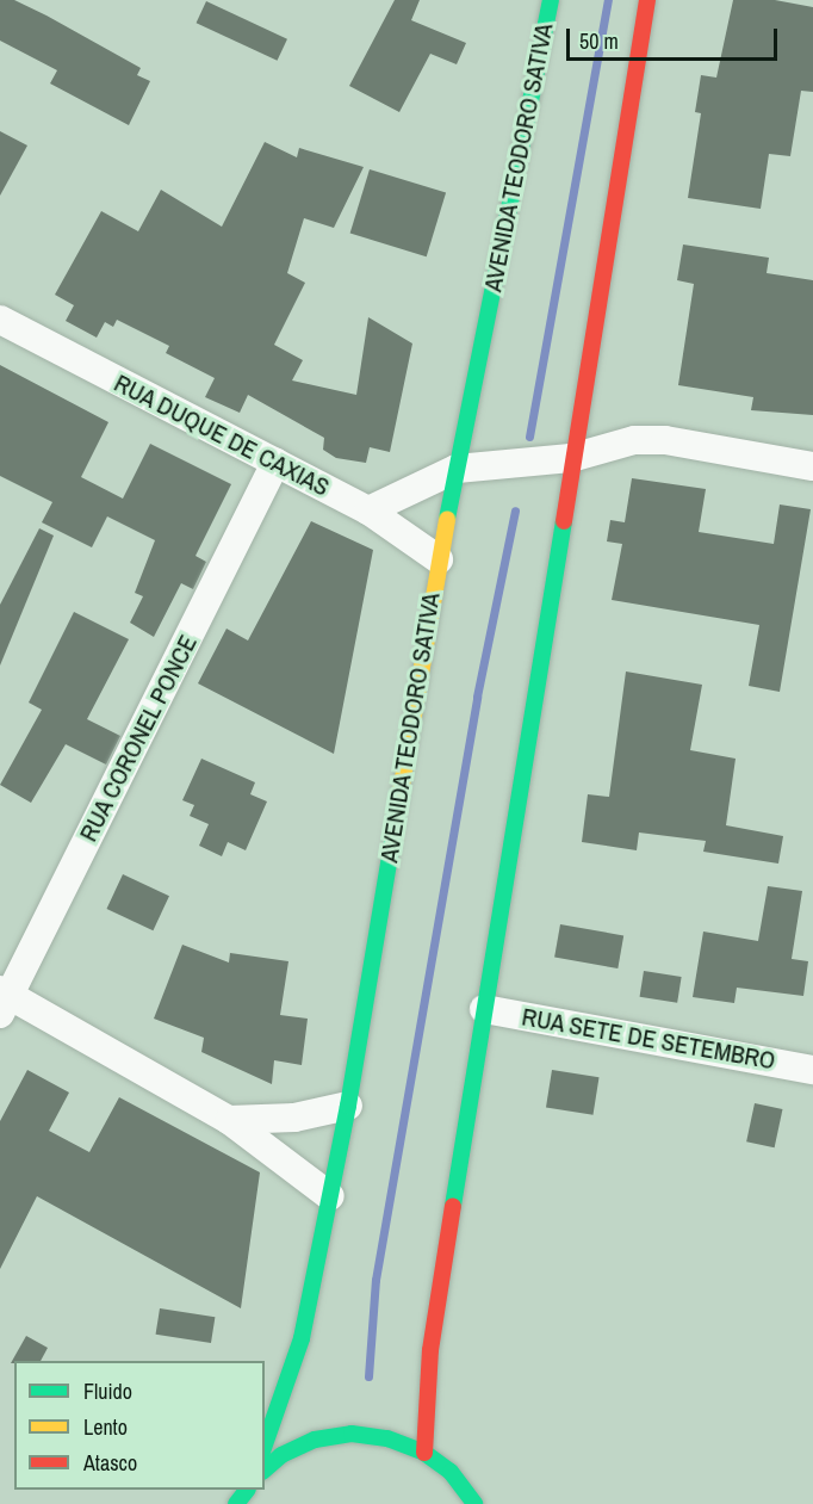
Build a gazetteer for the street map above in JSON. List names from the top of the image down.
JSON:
{
  "streets": {
    "main road": ["AVENIDA TEODORO SATIVA"],
    "street": ["RUA DUQUE DE CAXIAS", "RUA CORONEL PONCE", "RUA SETE DE SETEMBRO"]
  },
  "crossings": [
    ["AVENIDA TEODORO SATIVA", "RUA DUQUE DE CAXIAS"],
    ["RUA DUQUE DE CAXIAS", "RUA CORONEL PONCE"]
  ],
  "legend": ["Fluido", "Lento", "Atasco"],
  "scale_bar": "50 m"
}
